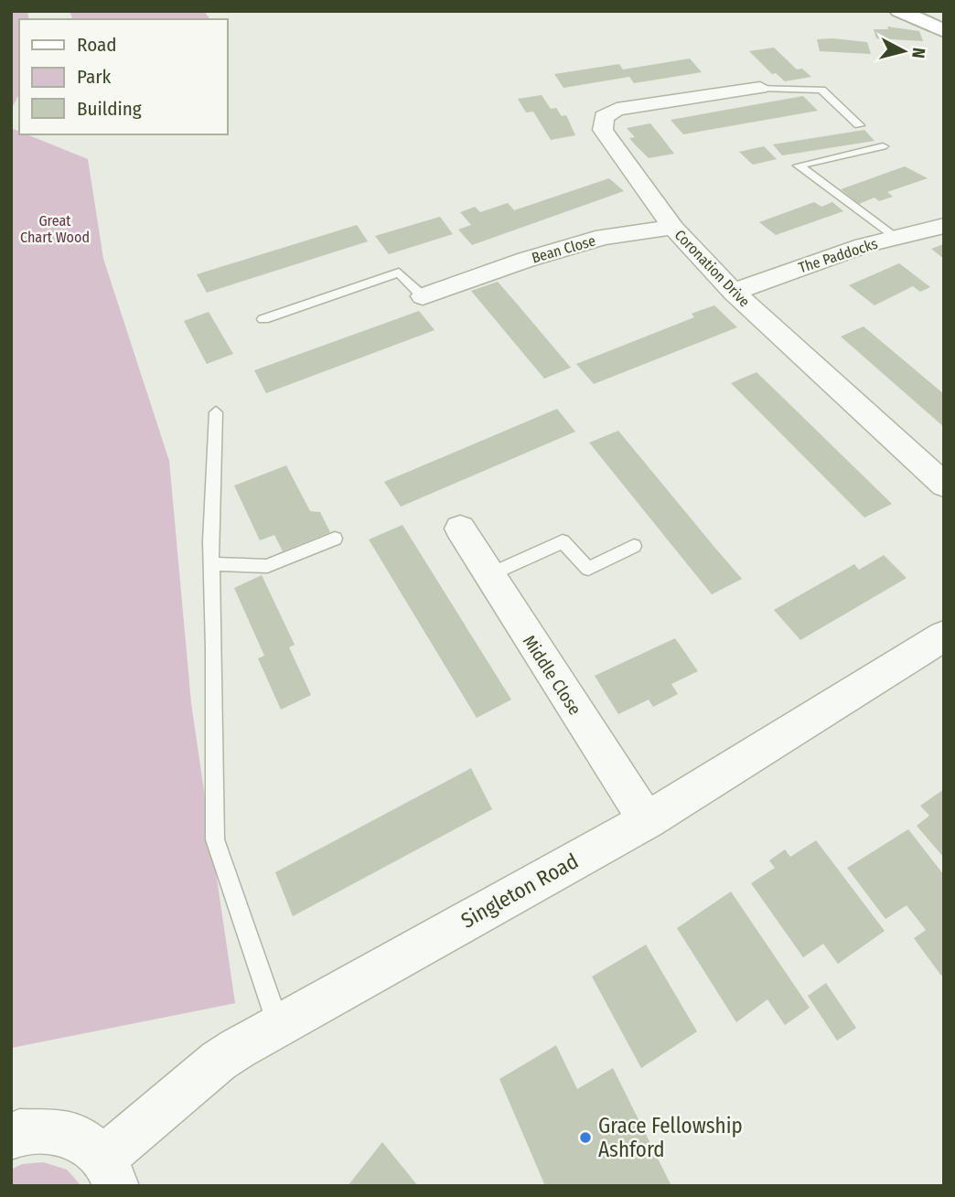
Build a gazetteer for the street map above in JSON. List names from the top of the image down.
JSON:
{
  "streets": {
    "street": [
      "Bean Close",
      "The Paddocks",
      "Coronation Drive",
      "Middle Close",
      "Singleton Road"
    ]
  },
  "crossings": [
    ["Bean Close", "Coronation Drive"],
    ["The Paddocks", "Coronation Drive"],
    ["Middle Close", "Singleton Road"]
  ],
  "parks": ["Great Chart Wood"],
  "places": ["Grace Fellowship Ashford"],
  "legend": ["Road", "Park", "Building"],
  "north": "right"
}
